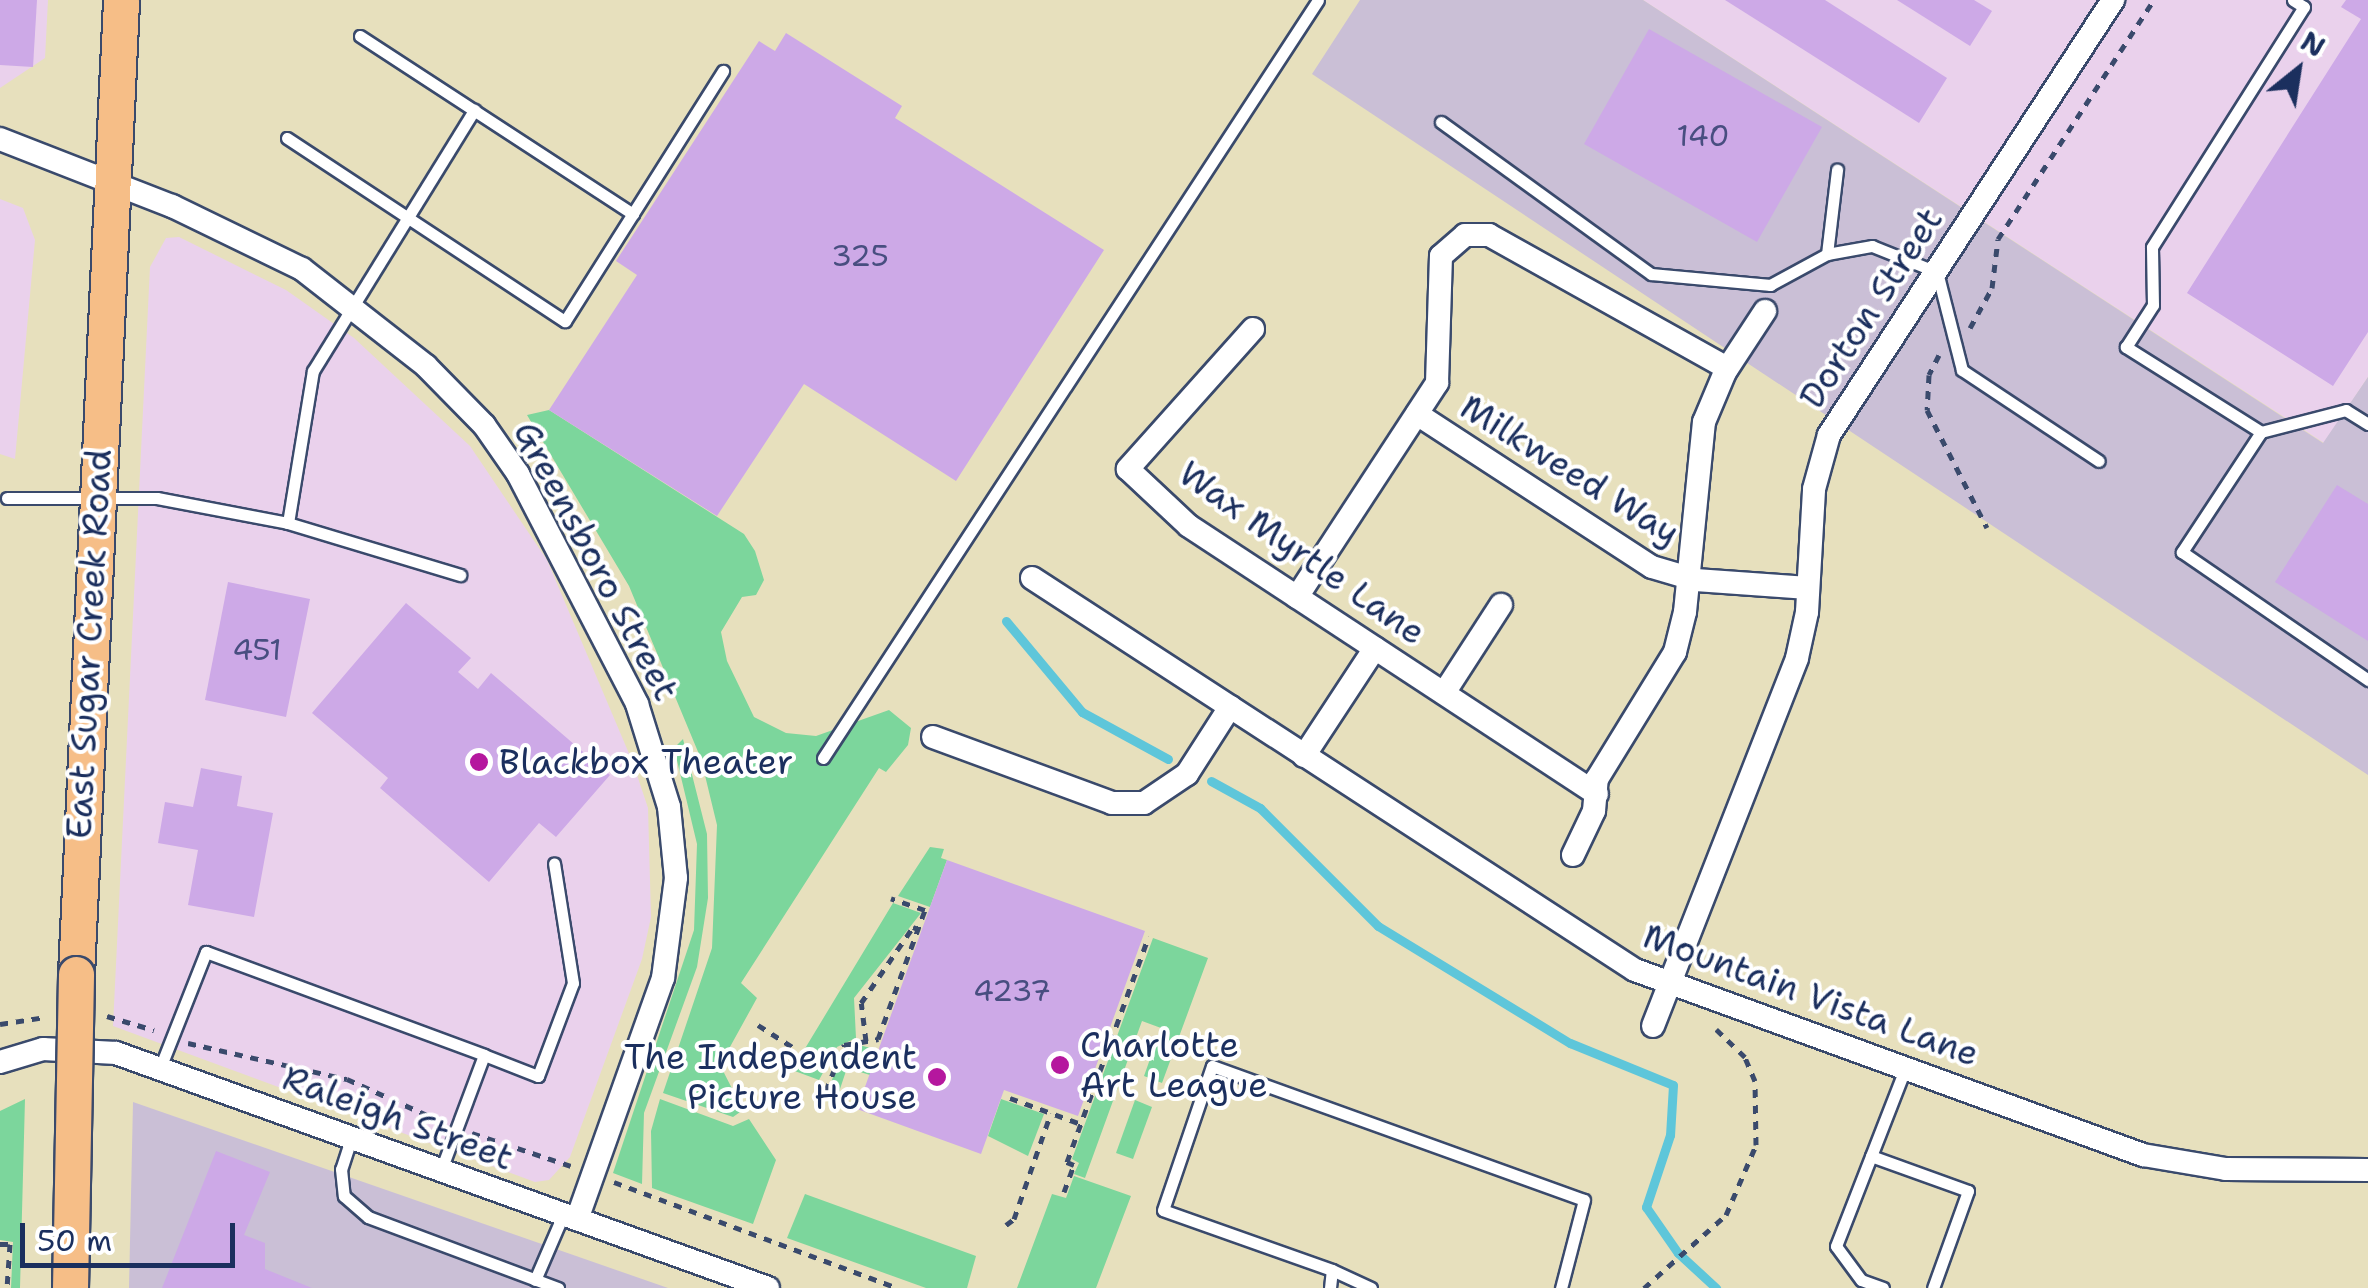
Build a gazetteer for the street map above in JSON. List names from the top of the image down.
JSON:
{
  "streets": {
    "main road": ["East Sugar Creek Road"],
    "street": [
      "Dorton Street",
      "Milkweed Way",
      "Wax Myrtle Lane",
      "Greensboro Street",
      "Mountain Vista Lane",
      "Raleigh Street"
    ]
  },
  "crossings": [
    ["Dorton Street", "Milkweed Way"],
    ["Dorton Street", "Mountain Vista Lane"],
    ["Greensboro Street", "East Sugar Creek Road"],
    ["Greensboro Street", "Raleigh Street"]
  ],
  "places": ["Blackbox Theater", "Charlotte Art League", "The Independent Picture House"],
  "house_numbers": [
    "140",
    "325",
    "451",
    "4237"
  ],
  "scale_bar": "50 m",
  "north": "top right"
}
